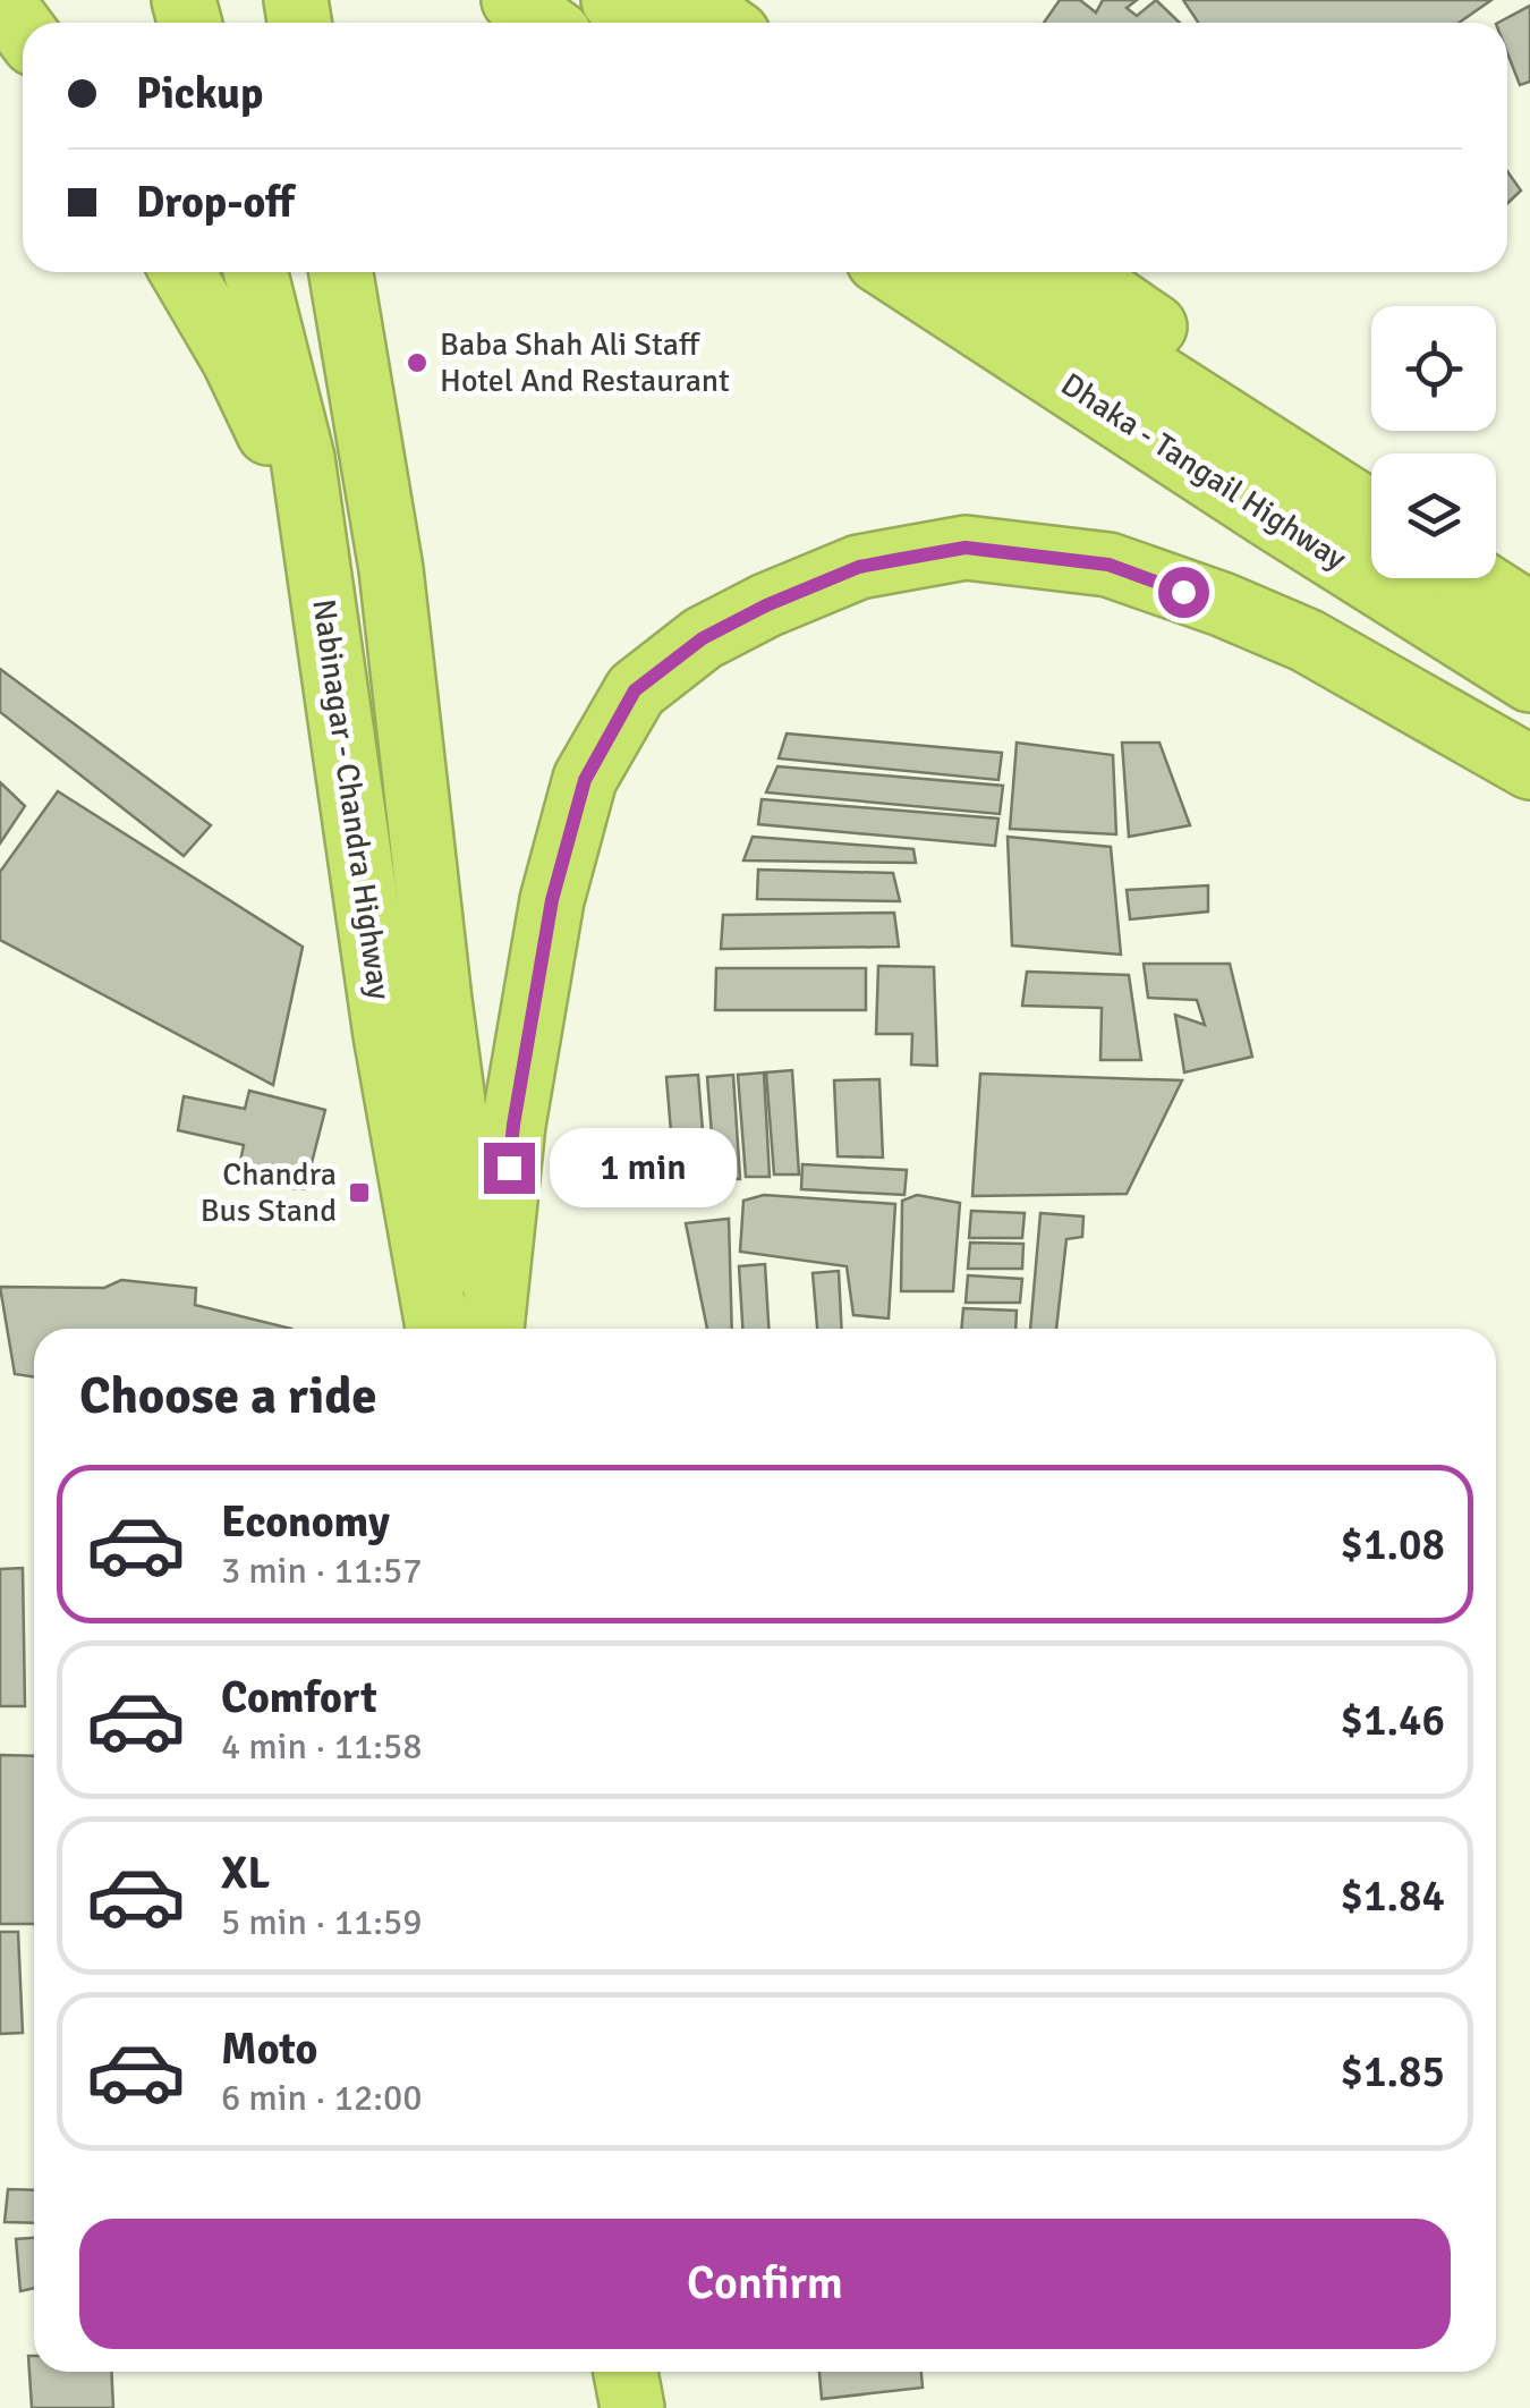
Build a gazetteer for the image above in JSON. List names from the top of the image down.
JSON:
{
  "streets": {
    "highway": ["Dhaka - Tangail Highway", "Nabinagar - Chandra Highway"]
  },
  "places": {
    "other": ["Baba Shah Ali Staff Hotel And Restaurant"],
    "transit": ["Chandra Bus Stand"]
  },
  "page": {
    "banner": ["Pickup", "Drop-off"],
    "bubble": "1 min",
    "heading": "Choose a ride",
    "list": [
      {
        "name": "Economy",
        "note": "3 min · 11:57",
        "value": "$1.08"
      },
      {
        "name": "Comfort",
        "note": "4 min · 11:58",
        "value": "$1.46"
      },
      {
        "name": "XL",
        "note": "5 min · 11:59",
        "value": "$1.84"
      },
      {
        "name": "Moto",
        "note": "6 min · 12:00",
        "value": "$1.85"
      }
    ],
    "buttons": "Confirm"
  }
}
